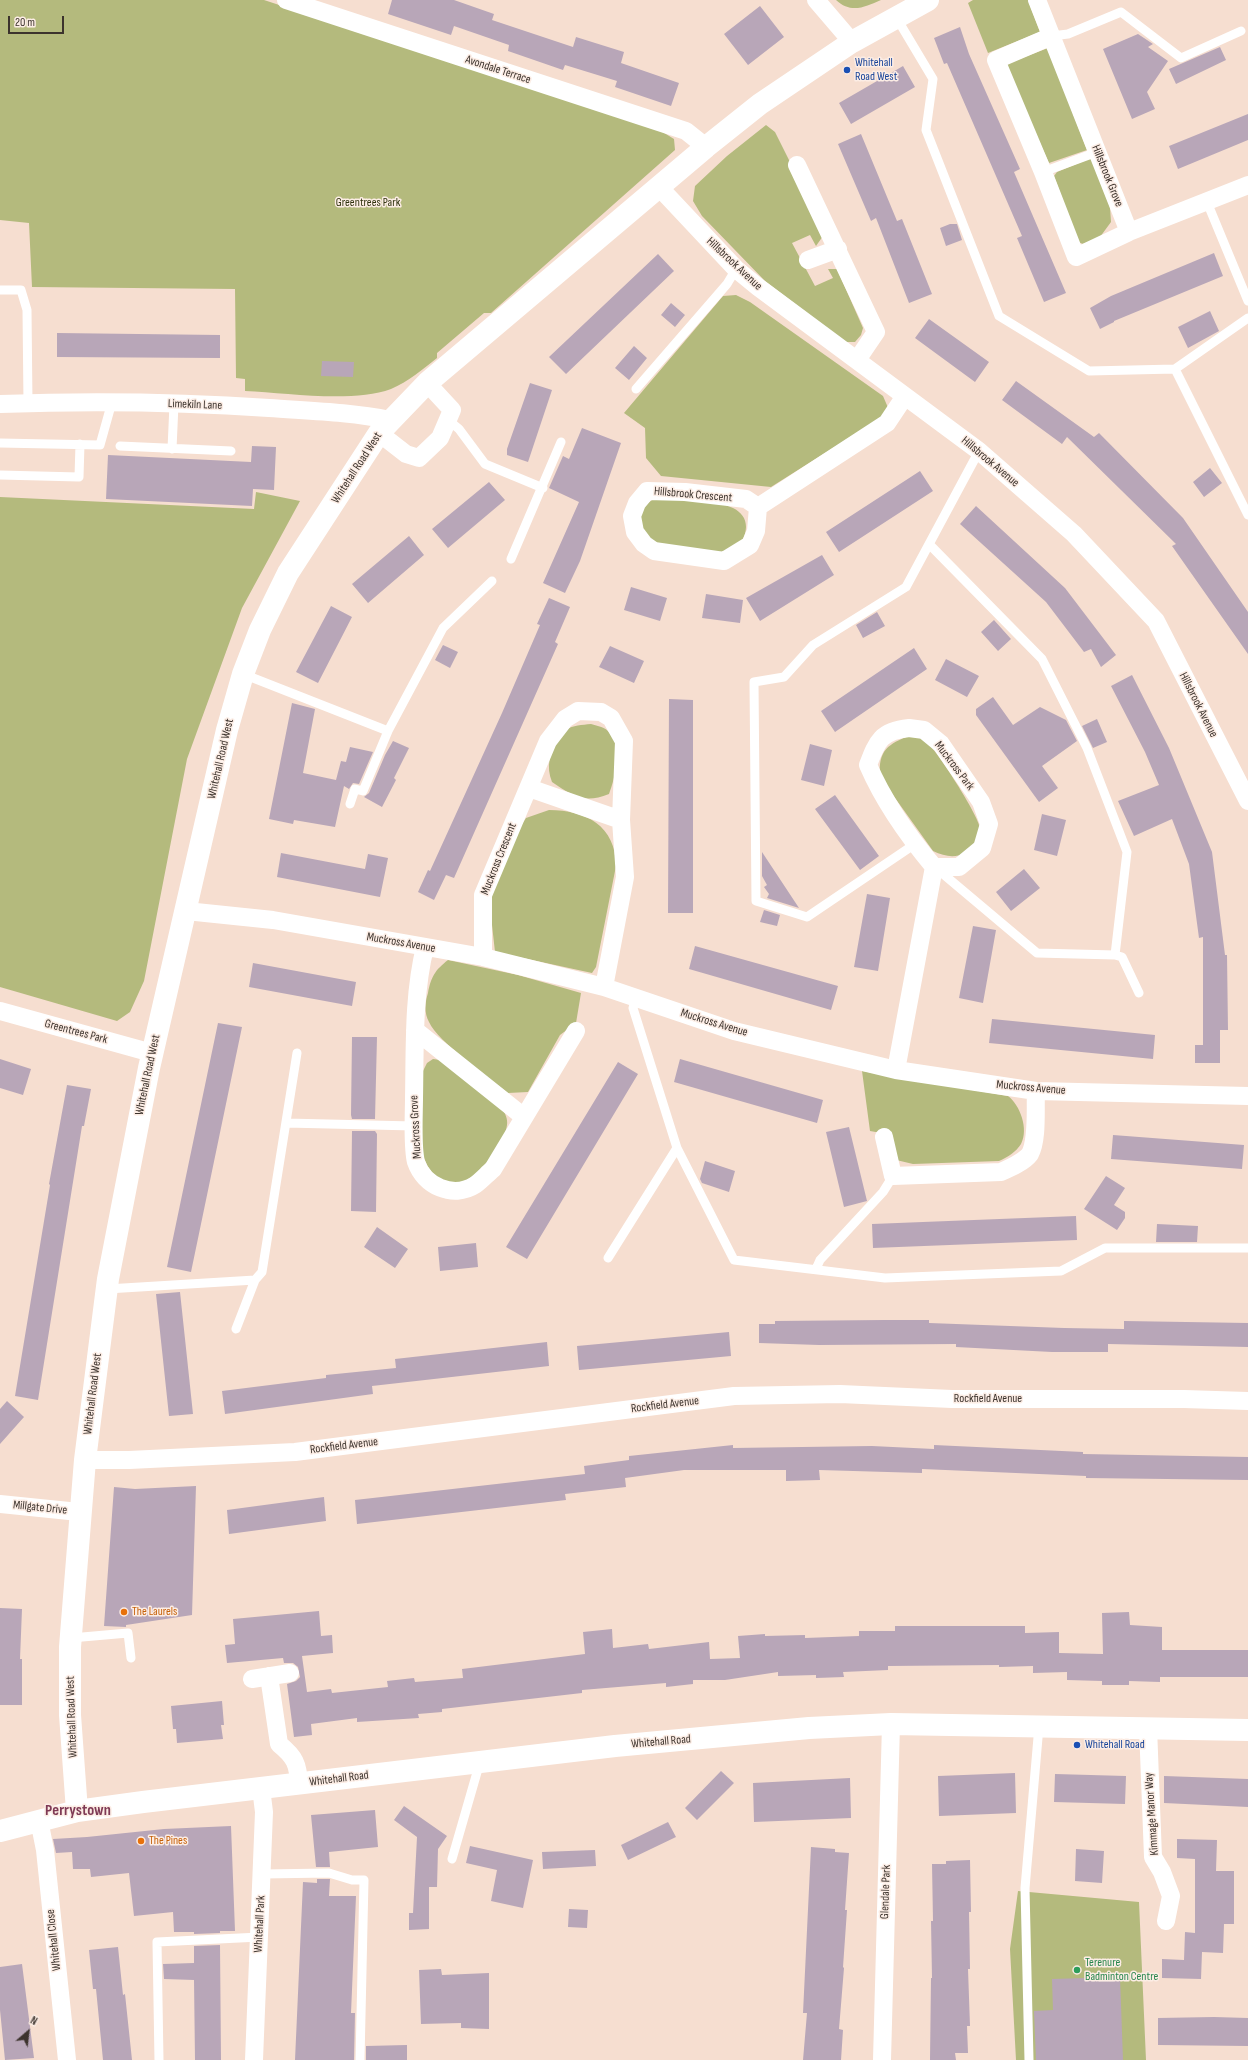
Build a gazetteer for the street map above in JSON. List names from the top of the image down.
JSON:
{
  "streets": {
    "street": [
      "Avondale Terrace",
      "Hillsbrook Grove",
      "Hillsbrook Avenue",
      "Limekiln Lane",
      "Whitehall Road West",
      "Hillsbrook Crescent",
      "Muckross Park",
      "Muckross Crescent",
      "Muckross Avenue",
      "Greentrees Park",
      "Muckross Grove",
      "Rockfield Avenue",
      "Millgate Drive",
      "Whitehall Road",
      "Kimmage Manor Way",
      "Glendale Park",
      "Whitehall Park",
      "Whitehall Close"
    ]
  },
  "crossings": [
    ["Avondale Terrace", "Whitehall Road West"],
    ["Hillsbrook Avenue", "Whitehall Road West"],
    ["Limekiln Lane", "Whitehall Road West"],
    ["Whitehall Road West", "Muckross Avenue"],
    ["Whitehall Road West", "Greentrees Park"],
    ["Whitehall Road West", "Rockfield Avenue"],
    ["Whitehall Road West", "Millgate Drive"],
    ["Whitehall Road West", "Whitehall Road"],
    ["Muckross Crescent", "Muckross Avenue"],
    ["Muckross Avenue", "Muckross Grove"],
    ["Whitehall Road", "Kimmage Manor Way"],
    ["Whitehall Road", "Glendale Park"],
    ["Whitehall Road", "Whitehall Park"],
    ["Whitehall Road", "Whitehall Close"]
  ],
  "districts": ["Perrystown"],
  "parks": ["Greentrees Park"],
  "places": [
    "Whitehall Road West",
    "The Laurels",
    "Whitehall Road",
    "The Pines",
    "Terenure Badminton Centre"
  ],
  "scale_bar": "20 m",
  "north": "top right"
}
